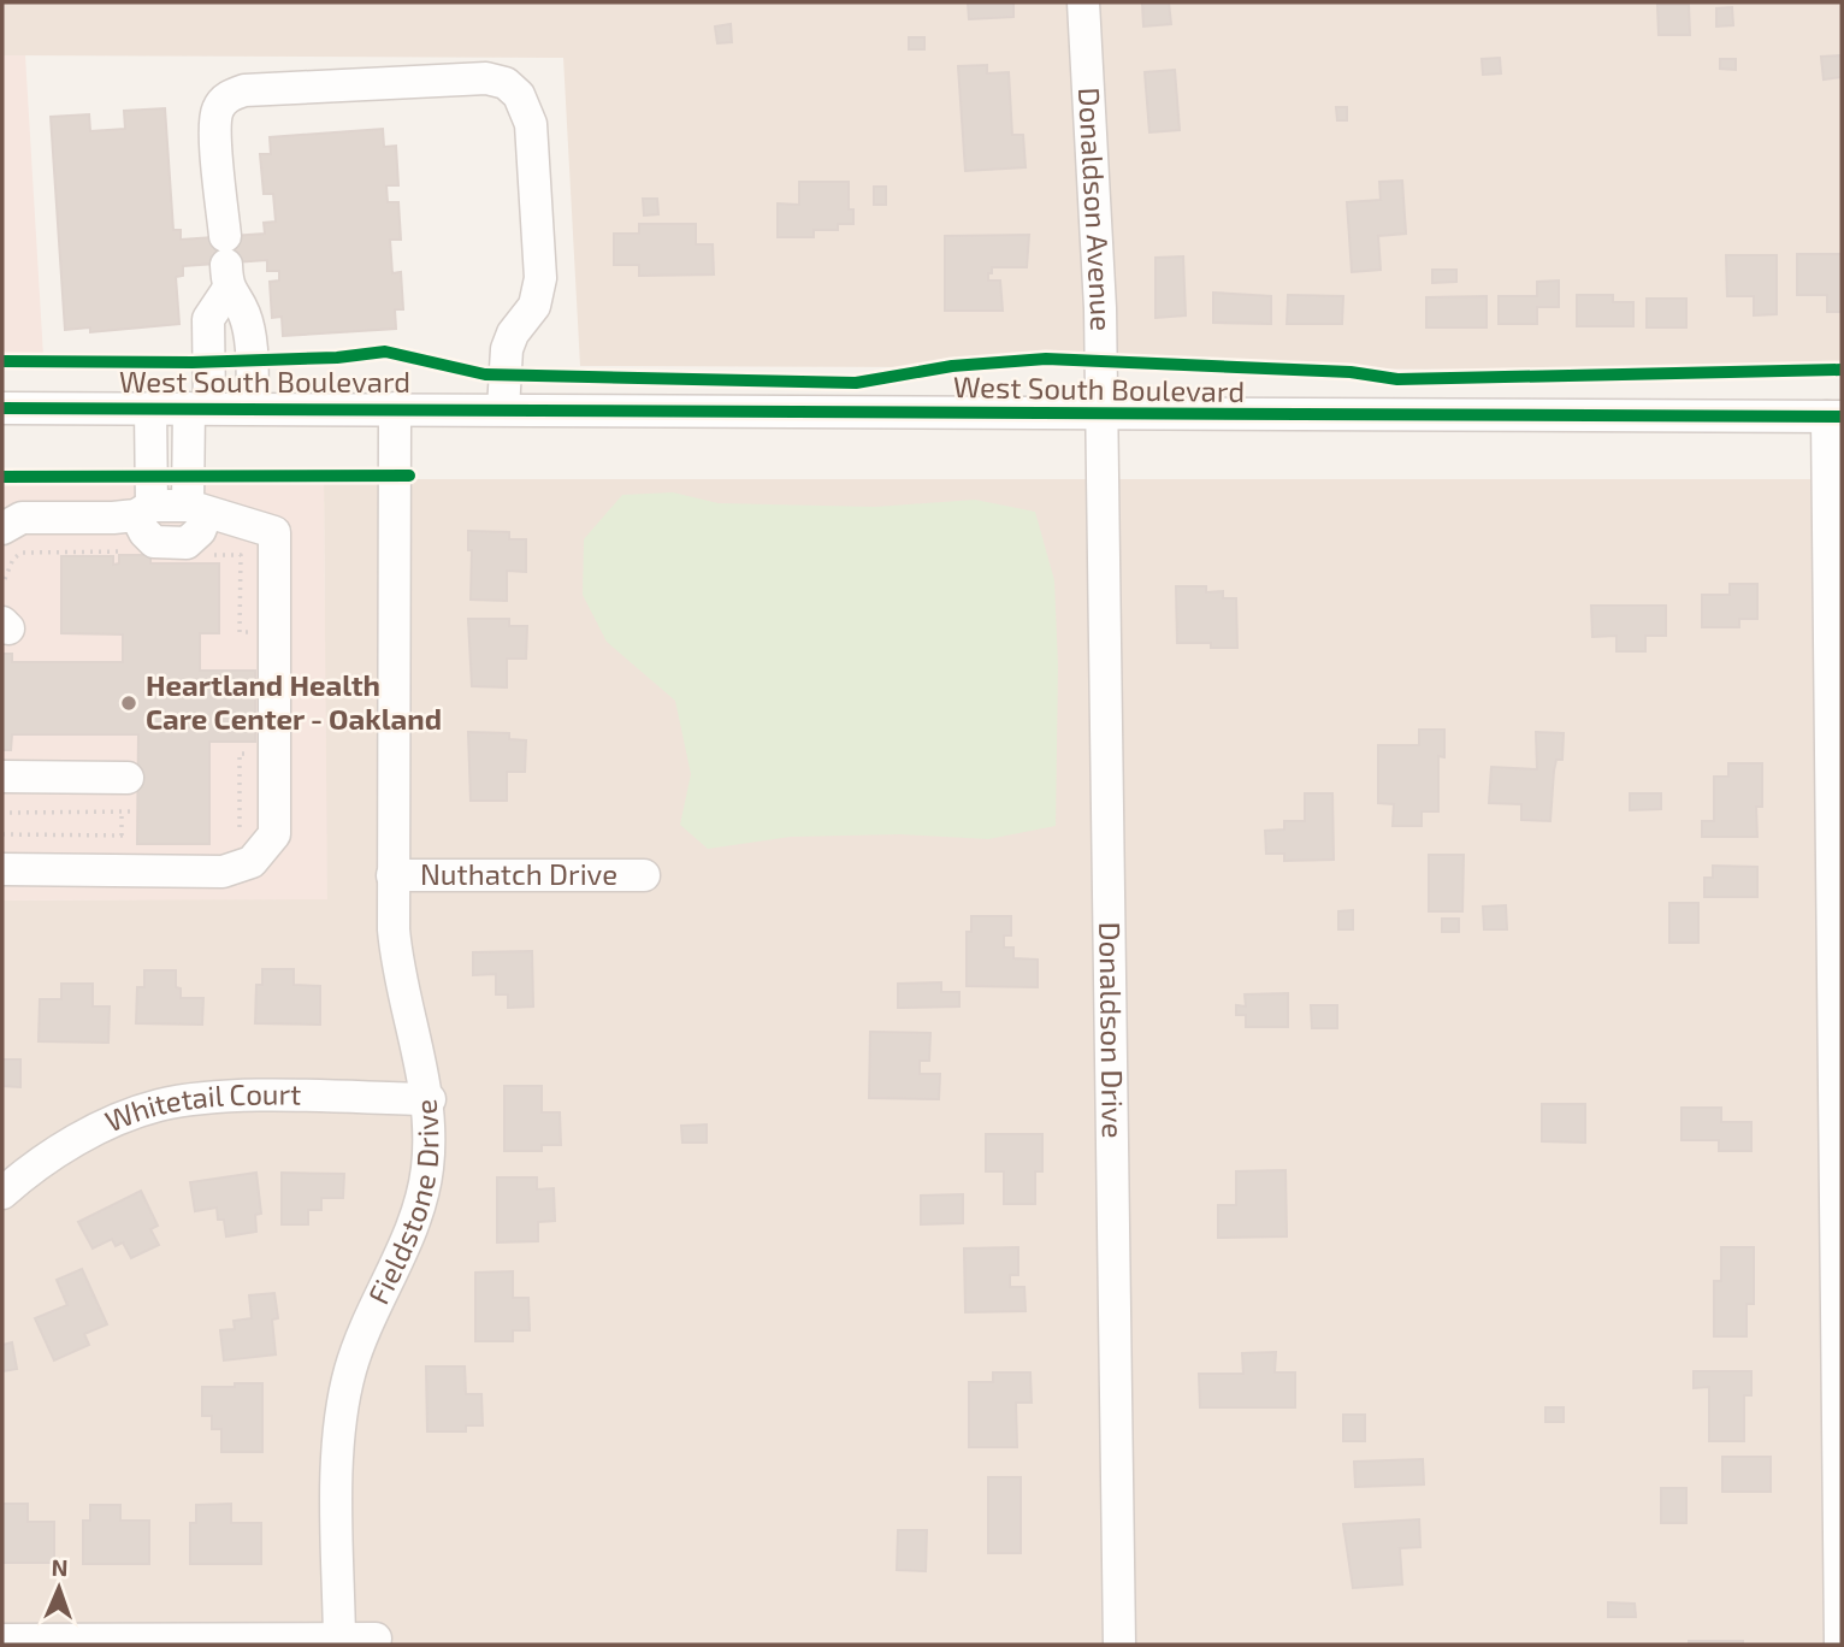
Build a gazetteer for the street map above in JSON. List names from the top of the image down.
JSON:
{
  "streets": {
    "street": [
      "Donaldson Avenue",
      "West South Boulevard",
      "Nuthatch Drive",
      "Donaldson Drive",
      "Whitetail Court",
      "Fieldstone Drive"
    ]
  },
  "crossings": [
    ["Donaldson Avenue", "West South Boulevard"],
    ["Donaldson Avenue", "Donaldson Drive"],
    ["West South Boulevard", "Donaldson Drive"],
    ["West South Boulevard", "Fieldstone Drive"],
    ["Nuthatch Drive", "Fieldstone Drive"],
    ["Whitetail Court", "Fieldstone Drive"]
  ],
  "places": ["Heartland Health Care Center - Oakland"],
  "north": "top"
}
